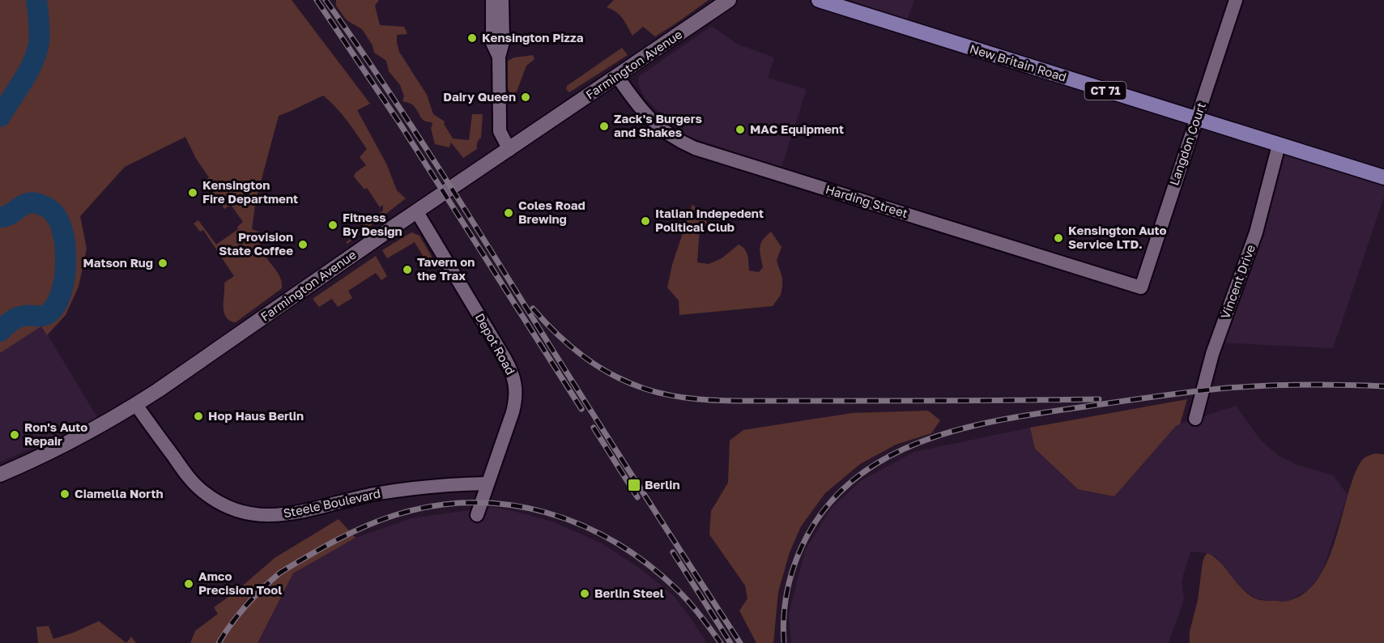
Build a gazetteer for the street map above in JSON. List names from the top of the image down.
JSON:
{
  "streets": {
    "main road": ["New Britain Road", "Farmington Avenue", "CT 71"],
    "street": [
      "Langdon Court",
      "Harding Street",
      "Vincent Drive",
      "Depot Road",
      "Steele Boulevard"
    ]
  },
  "crossings": [
    ["New Britain Road", "Langdon Court"],
    ["New Britain Road", "Vincent Drive"],
    ["Farmington Avenue", "Harding Street"],
    ["Farmington Avenue", "Depot Road"],
    ["Farmington Avenue", "Steele Boulevard"],
    ["Langdon Court", "Harding Street"],
    ["Depot Road", "Steele Boulevard"]
  ],
  "places": {
    "other": [
      "Kensington Pizza",
      "Dairy Queen",
      "Zack's Burgers and Shakes",
      "MAC Equipment",
      "Kensington Fire Department",
      "Coles Road Brewing",
      "Italian Indepedent Political Club",
      "Fitness By Design",
      "Kensington Auto Service LTD.",
      "Provision State Coffee",
      "Matson Rug",
      "Tavern on the Trax",
      "Hop Haus Berlin",
      "Ron's Auto Repair",
      "Ciamella North",
      "Amco Precision Tool",
      "Berlin Steel"
    ],
    "transit": ["Berlin"]
  }
}
